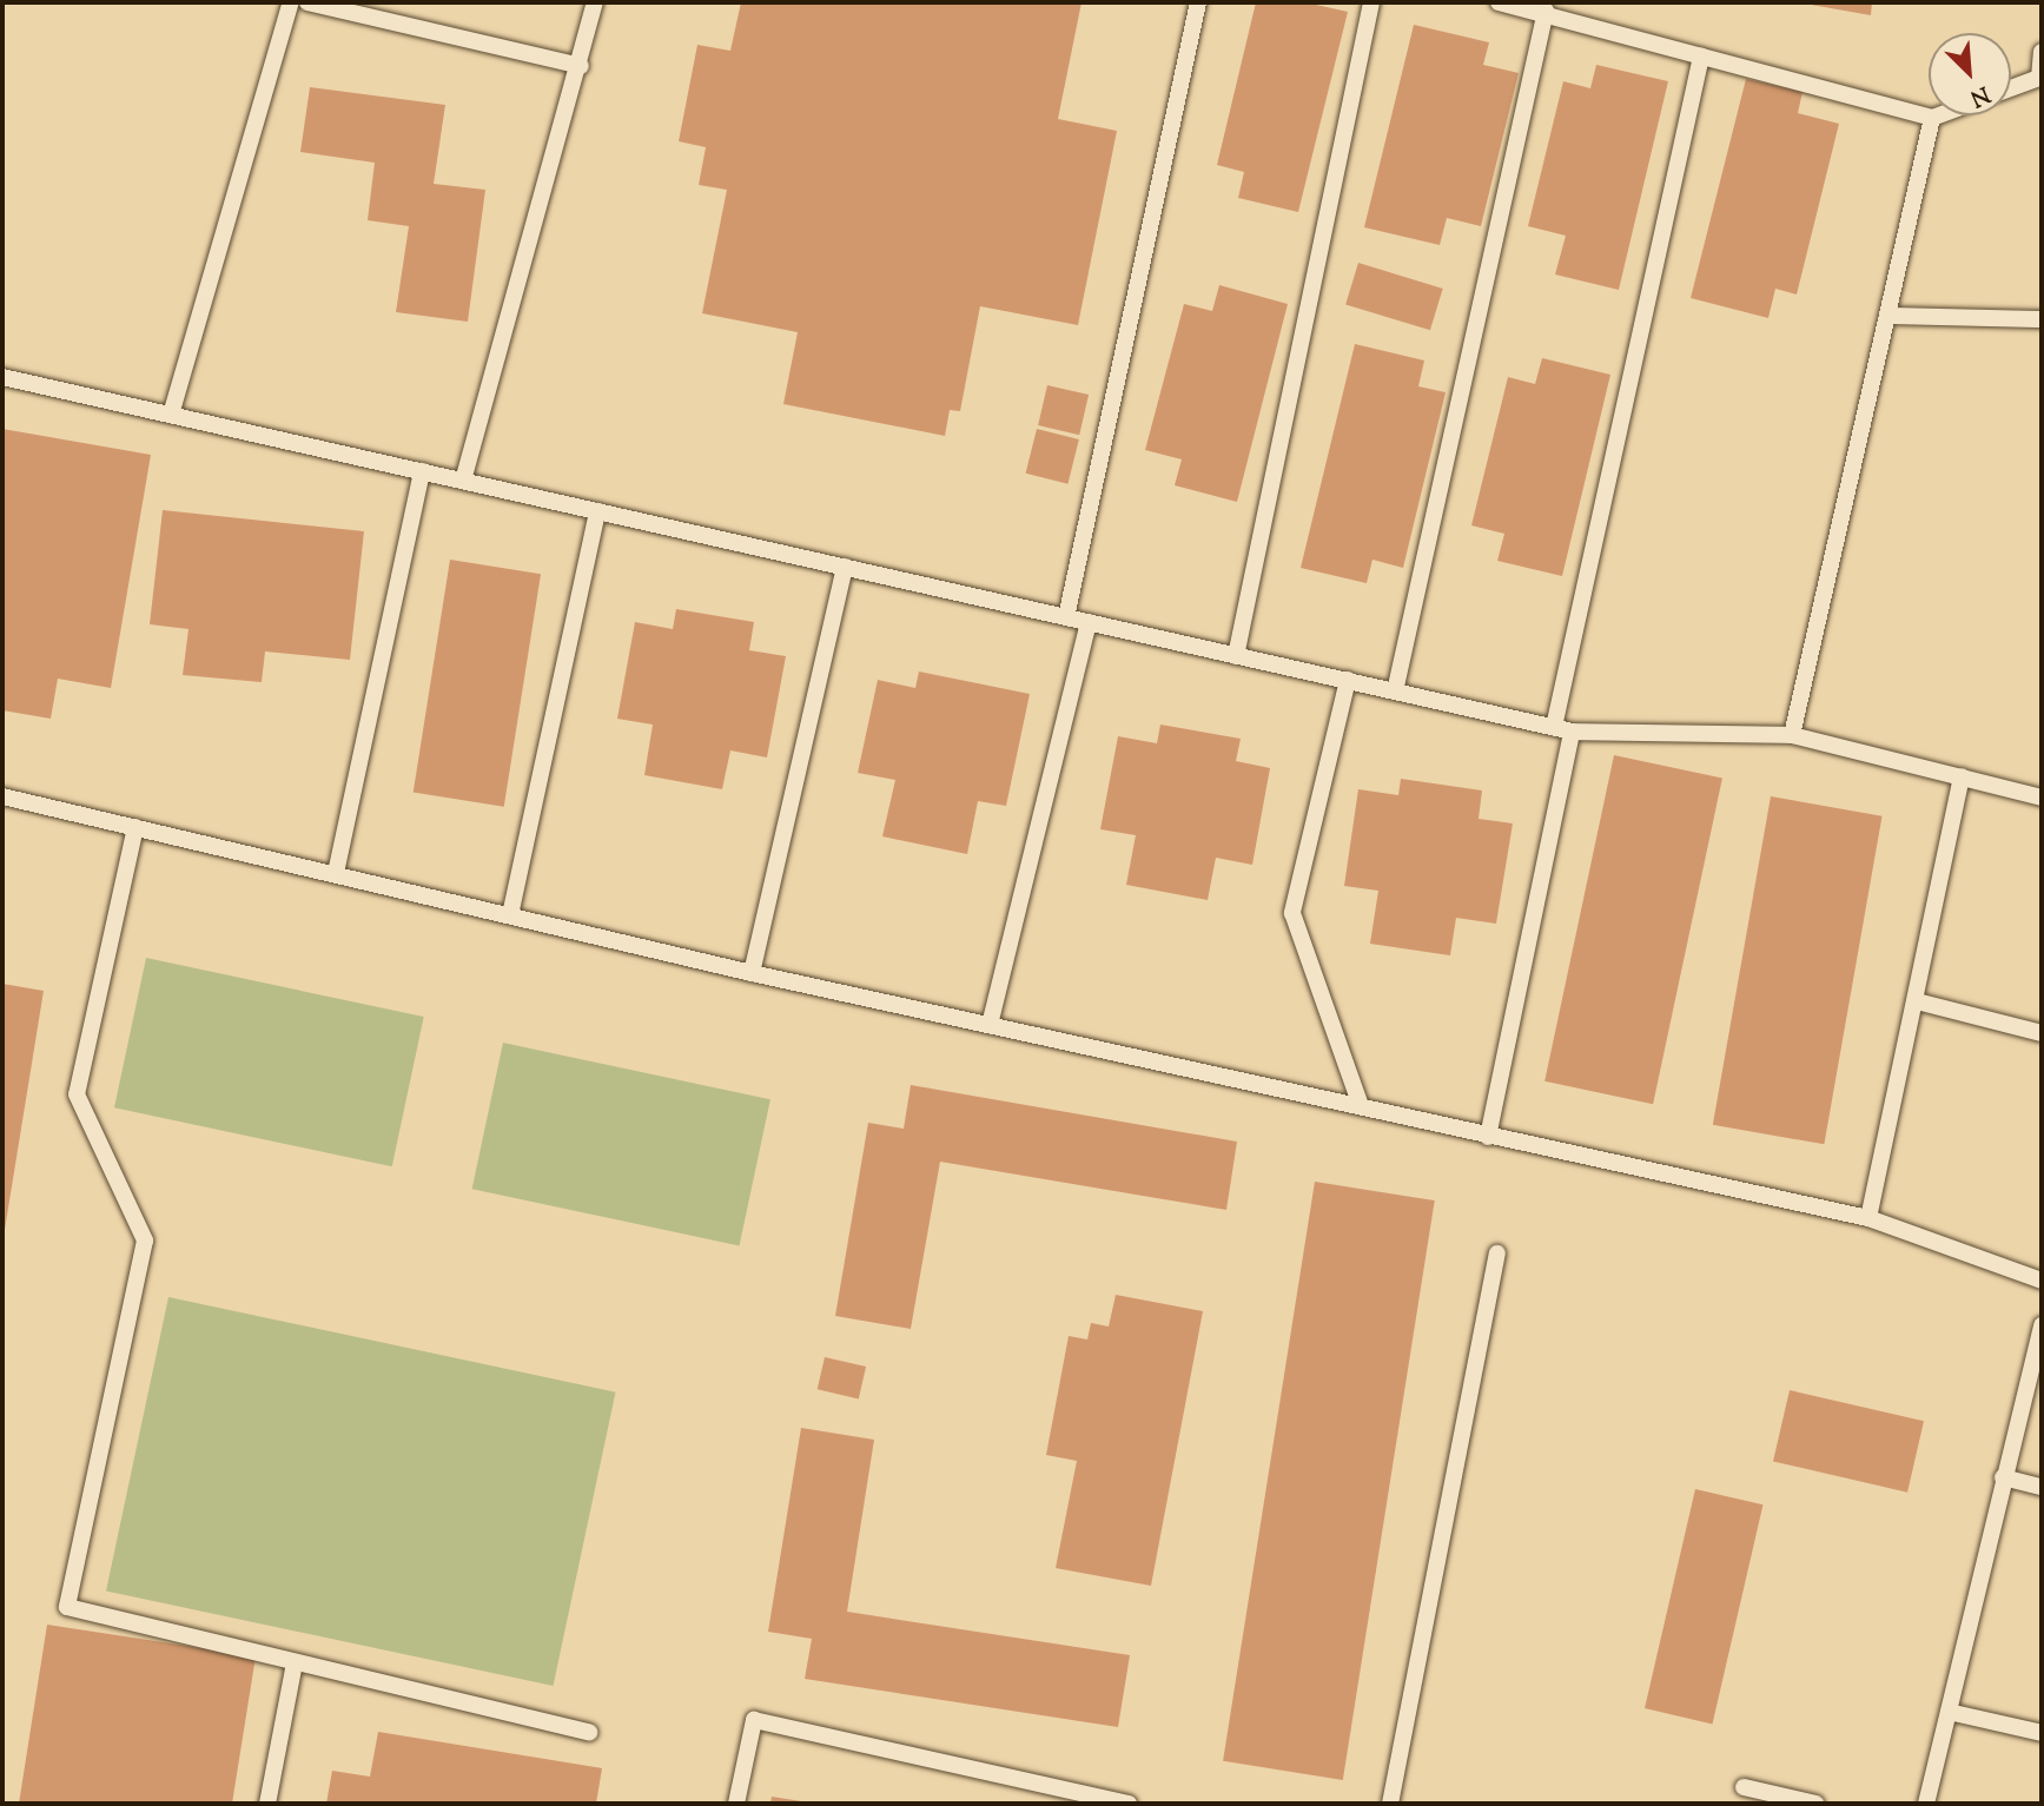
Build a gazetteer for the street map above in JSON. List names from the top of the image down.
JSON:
{
  "north": "bottom right"
}
